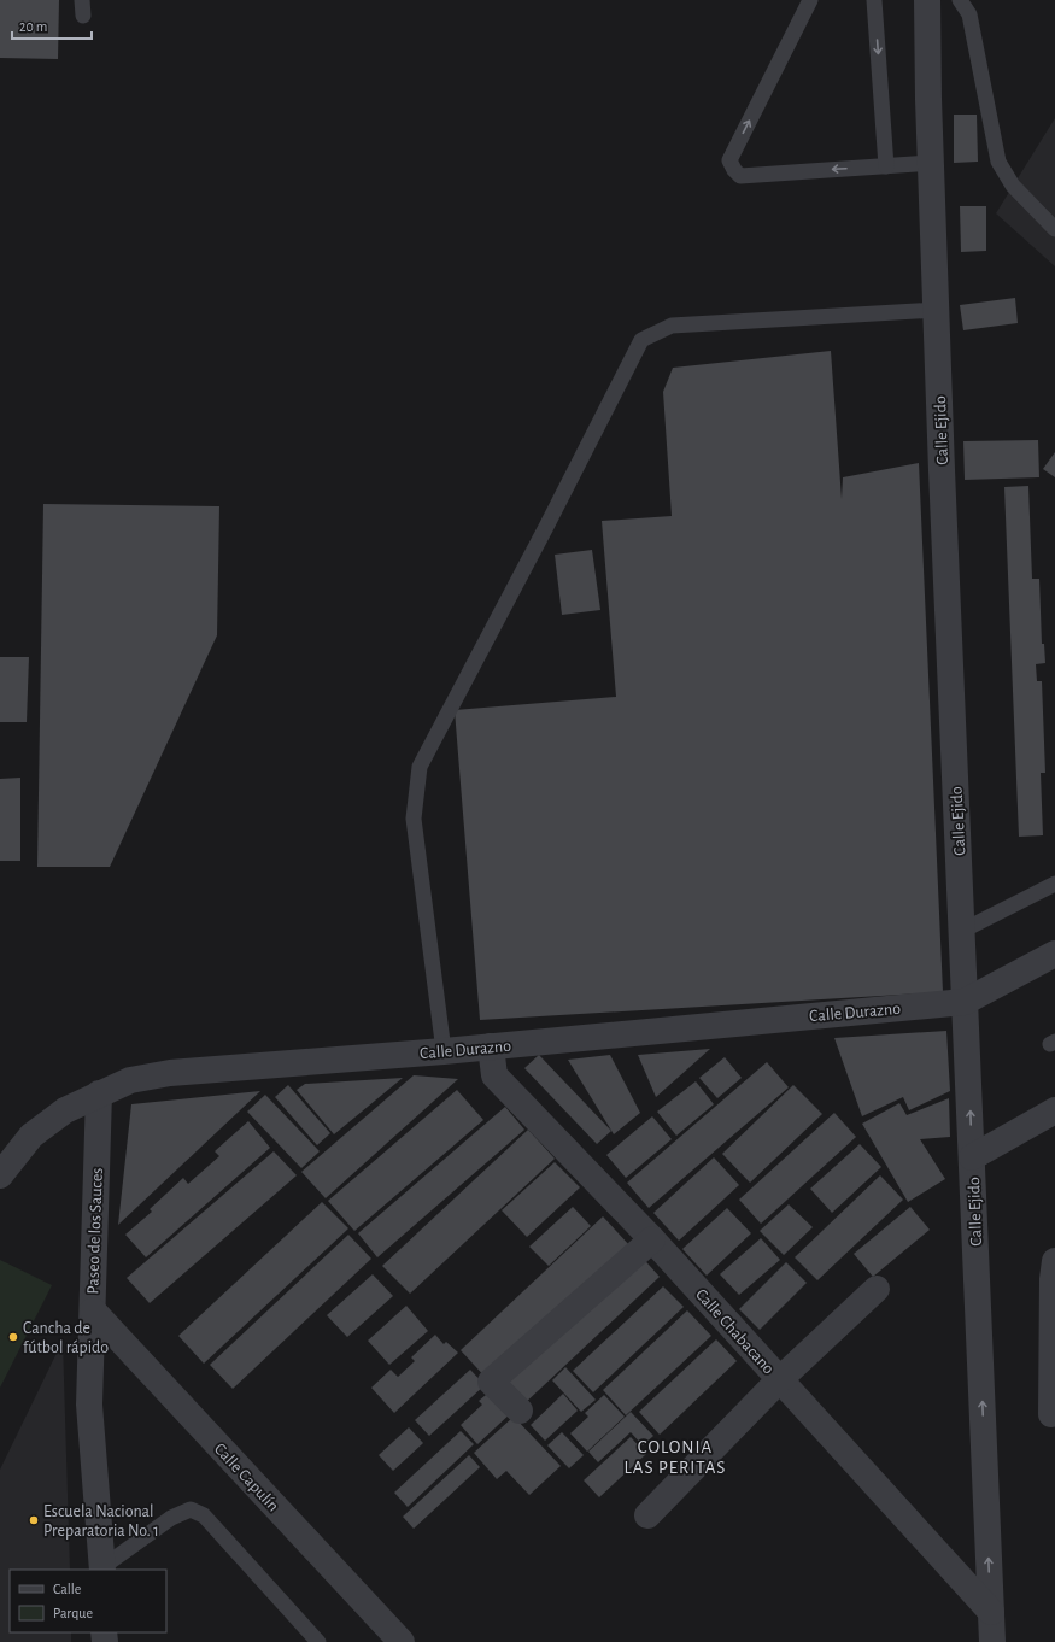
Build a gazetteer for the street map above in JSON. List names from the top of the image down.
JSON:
{
  "streets": {
    "street": [
      "Calle Ejido",
      "Calle Durazno",
      "Paseo de los Sauces",
      "Calle Chabacano",
      "Calle Capulín"
    ]
  },
  "crossings": [
    ["Calle Ejido", "Calle Durazno"],
    ["Calle Ejido", "Calle Chabacano"],
    ["Calle Durazno", "Paseo de los Sauces"],
    ["Calle Durazno", "Calle Chabacano"],
    ["Paseo de los Sauces", "Calle Capulín"]
  ],
  "one_way": ["Calle Ejido"],
  "districts": ["COLONIA LAS PERITAS"],
  "places": ["Cancha de fútbol rápido", "Escuela Nacional Preparatoria No. 1"],
  "legend": ["Calle", "Parque"],
  "scale_bar": "20 m"
}
